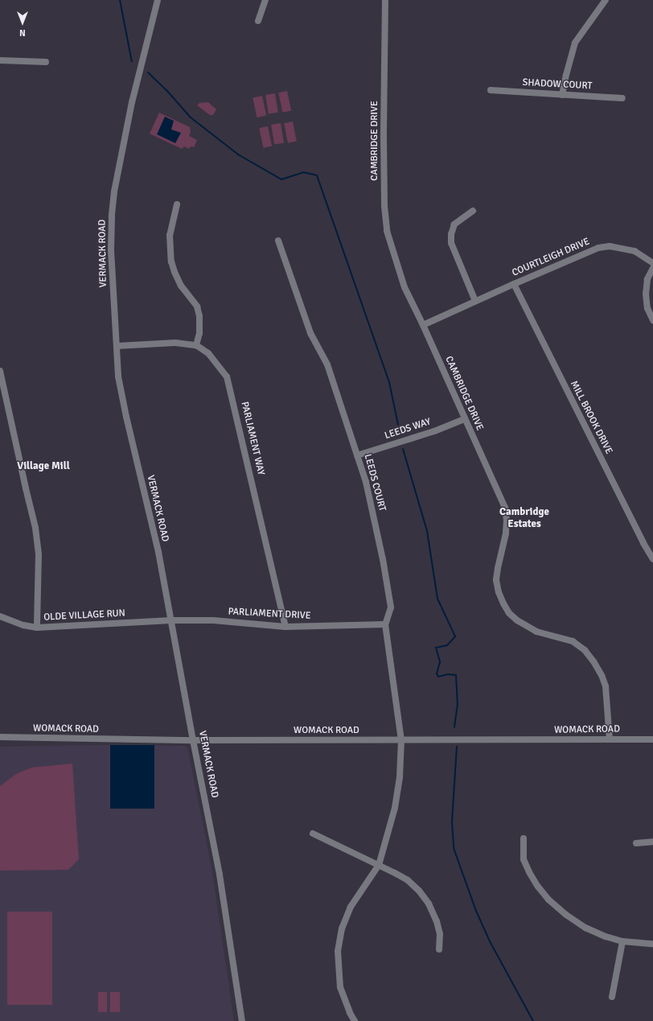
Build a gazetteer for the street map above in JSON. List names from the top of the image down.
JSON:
{
  "streets": {
    "street": [
      "SHADOW COURT",
      "CAMBRIDGE DRIVE",
      "VERMACK ROAD",
      "COURTLEIGH DRIVE",
      "MILL BROOK DRIVE",
      "LEEDS WAY",
      "PARLIAMENT WAY",
      "LEEDS COURT",
      "PARLIAMENT DRIVE",
      "OLDE VILLAGE RUN",
      "WOMACK ROAD"
    ]
  },
  "crossings": [
    ["CAMBRIDGE DRIVE", "COURTLEIGH DRIVE"],
    ["CAMBRIDGE DRIVE", "LEEDS WAY"],
    ["CAMBRIDGE DRIVE", "WOMACK ROAD"],
    ["VERMACK ROAD", "PARLIAMENT WAY"],
    ["VERMACK ROAD", "PARLIAMENT DRIVE"],
    ["VERMACK ROAD", "OLDE VILLAGE RUN"],
    ["VERMACK ROAD", "WOMACK ROAD"],
    ["COURTLEIGH DRIVE", "MILL BROOK DRIVE"],
    ["LEEDS WAY", "LEEDS COURT"],
    ["PARLIAMENT WAY", "PARLIAMENT DRIVE"],
    ["LEEDS COURT", "PARLIAMENT DRIVE"],
    ["LEEDS COURT", "WOMACK ROAD"],
    ["PARLIAMENT DRIVE", "OLDE VILLAGE RUN"]
  ],
  "districts": ["Village Mill", "Cambridge Estates"],
  "north": "bottom"
}
